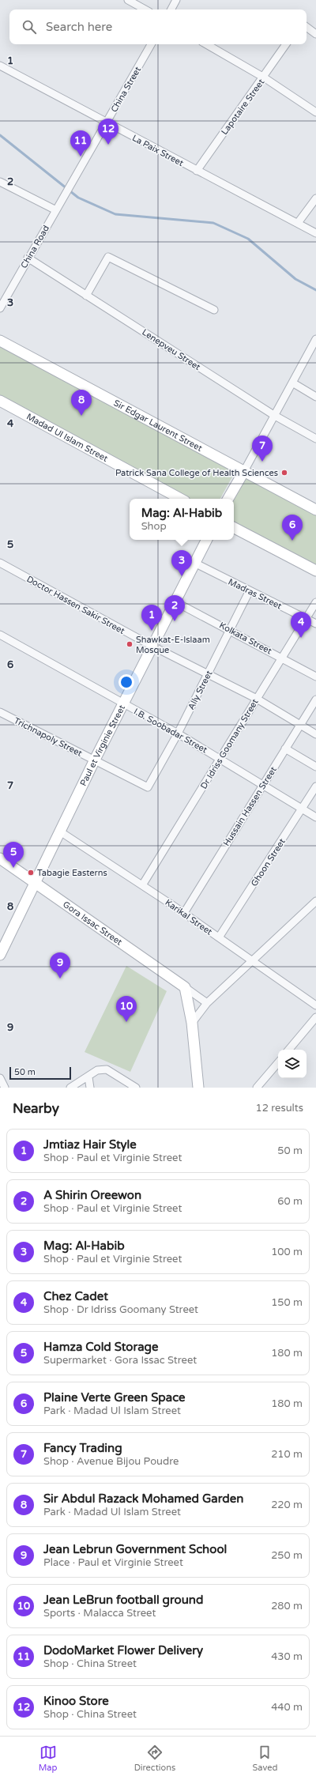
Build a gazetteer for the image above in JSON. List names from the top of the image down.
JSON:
{
  "streets": {
    "street": [
      "China Street",
      "Lapotaire Street",
      "La Paix Street",
      "China Road",
      "Lenepveu Street",
      "Sir Edgar Laurent Street",
      "Madad Ul Islam Street",
      "Madras Street",
      "Doctor Hassen Sakir Street",
      "Kolkata Street",
      "Ally Street",
      "I.B. Soobadar Street",
      "Trichnapoly Street",
      "Dr Idriss Goomany Street",
      "Paul et Virginie Street",
      "Hussain Hassen Street",
      "Ghoon Street",
      "Karikal Street",
      "Gora Issac Street"
    ]
  },
  "crossings": [
    ["China Street", "La Paix Street"],
    ["China Street", "China Road"],
    ["Lapotaire Street", "La Paix Street"],
    ["China Road", "Lenepveu Street"],
    ["Madras Street", "Ally Street"],
    ["Madras Street", "Dr Idriss Goomany Street"],
    ["Madras Street", "Paul et Virginie Street"],
    ["Doctor Hassen Sakir Street", "Ally Street"],
    ["Doctor Hassen Sakir Street", "Dr Idriss Goomany Street"],
    ["Doctor Hassen Sakir Street", "Paul et Virginie Street"],
    ["Doctor Hassen Sakir Street", "Hussain Hassen Street"],
    ["Kolkata Street", "Ally Street"],
    ["Kolkata Street", "Dr Idriss Goomany Street"],
    ["Kolkata Street", "Paul et Virginie Street"],
    ["Ally Street", "I.B. Soobadar Street"],
    ["Ally Street", "Trichnapoly Street"],
    ["I.B. Soobadar Street", "Dr Idriss Goomany Street"],
    ["I.B. Soobadar Street", "Paul et Virginie Street"],
    ["I.B. Soobadar Street", "Hussain Hassen Street"],
    ["I.B. Soobadar Street", "Ghoon Street"],
    ["Trichnapoly Street", "Paul et Virginie Street"],
    ["Dr Idriss Goomany Street", "Karikal Street"],
    ["Paul et Virginie Street", "Karikal Street"],
    ["Paul et Virginie Street", "Gora Issac Street"],
    ["Hussain Hassen Street", "Karikal Street"],
    ["Ghoon Street", "Karikal Street"]
  ],
  "places": ["Patrick Sana College of Health Sciences", "Shawkat-E-Islaam Mosque", "Tabagie Easterns"],
  "scale_bar": "50 m",
  "page": {
    "search": "Search here",
    "pins": [
      "12",
      "11",
      "8",
      "7",
      "6",
      "3",
      "2",
      "1",
      "4",
      "5",
      "9",
      "10"
    ],
    "popup": ["Mag: Al-Habib", "Shop"],
    "scale": "50 m",
    "heading": ["Nearby", "12 results"],
    "list": [
      {
        "mark": "1",
        "name": "Jmtiaz Hair Style",
        "note": "Shop · Paul et Virginie Street",
        "value": "50 m"
      },
      {
        "mark": "2",
        "name": "A Shirin Oreewon",
        "note": "Shop · Paul et Virginie Street",
        "value": "60 m"
      },
      {
        "mark": "3",
        "name": "Mag: Al-Habib",
        "note": "Shop · Paul et Virginie Street",
        "value": "100 m"
      },
      {
        "mark": "4",
        "name": "Chez Cadet",
        "note": "Shop · Dr Idriss Goomany Street",
        "value": "150 m"
      },
      {
        "mark": "5",
        "name": "Hamza Cold Storage",
        "note": "Supermarket · Gora Issac Street",
        "value": "180 m"
      },
      {
        "mark": "6",
        "name": "Plaine Verte Green Space",
        "note": "Park · Madad Ul Islam Street",
        "value": "180 m"
      },
      {
        "mark": "7",
        "name": "Fancy Trading",
        "note": "Shop · Avenue Bijou Poudre",
        "value": "210 m"
      },
      {
        "mark": "8",
        "name": "Sir Abdul Razack Mohamed Garden",
        "note": "Park · Madad Ul Islam Street",
        "value": "220 m"
      },
      {
        "mark": "9",
        "name": "Jean Lebrun Government School",
        "note": "Place · Paul et Virginie Street",
        "value": "250 m"
      },
      {
        "mark": "10",
        "name": "Jean LeBrun football ground",
        "note": "Sports · Malacca Street",
        "value": "280 m"
      },
      {
        "mark": "11",
        "name": "DodoMarket Flower Delivery",
        "note": "Shop · China Street",
        "value": "430 m"
      },
      {
        "mark": "12",
        "name": "Kinoo Store",
        "note": "Shop · China Street",
        "value": "440 m"
      }
    ],
    "nav": ["Map", "Directions", "Saved"]
  },
  "grid": {
    "rows": [
      "1",
      "2",
      "3",
      "4",
      "5",
      "6",
      "7",
      "8",
      "9"
    ]
  }
}
